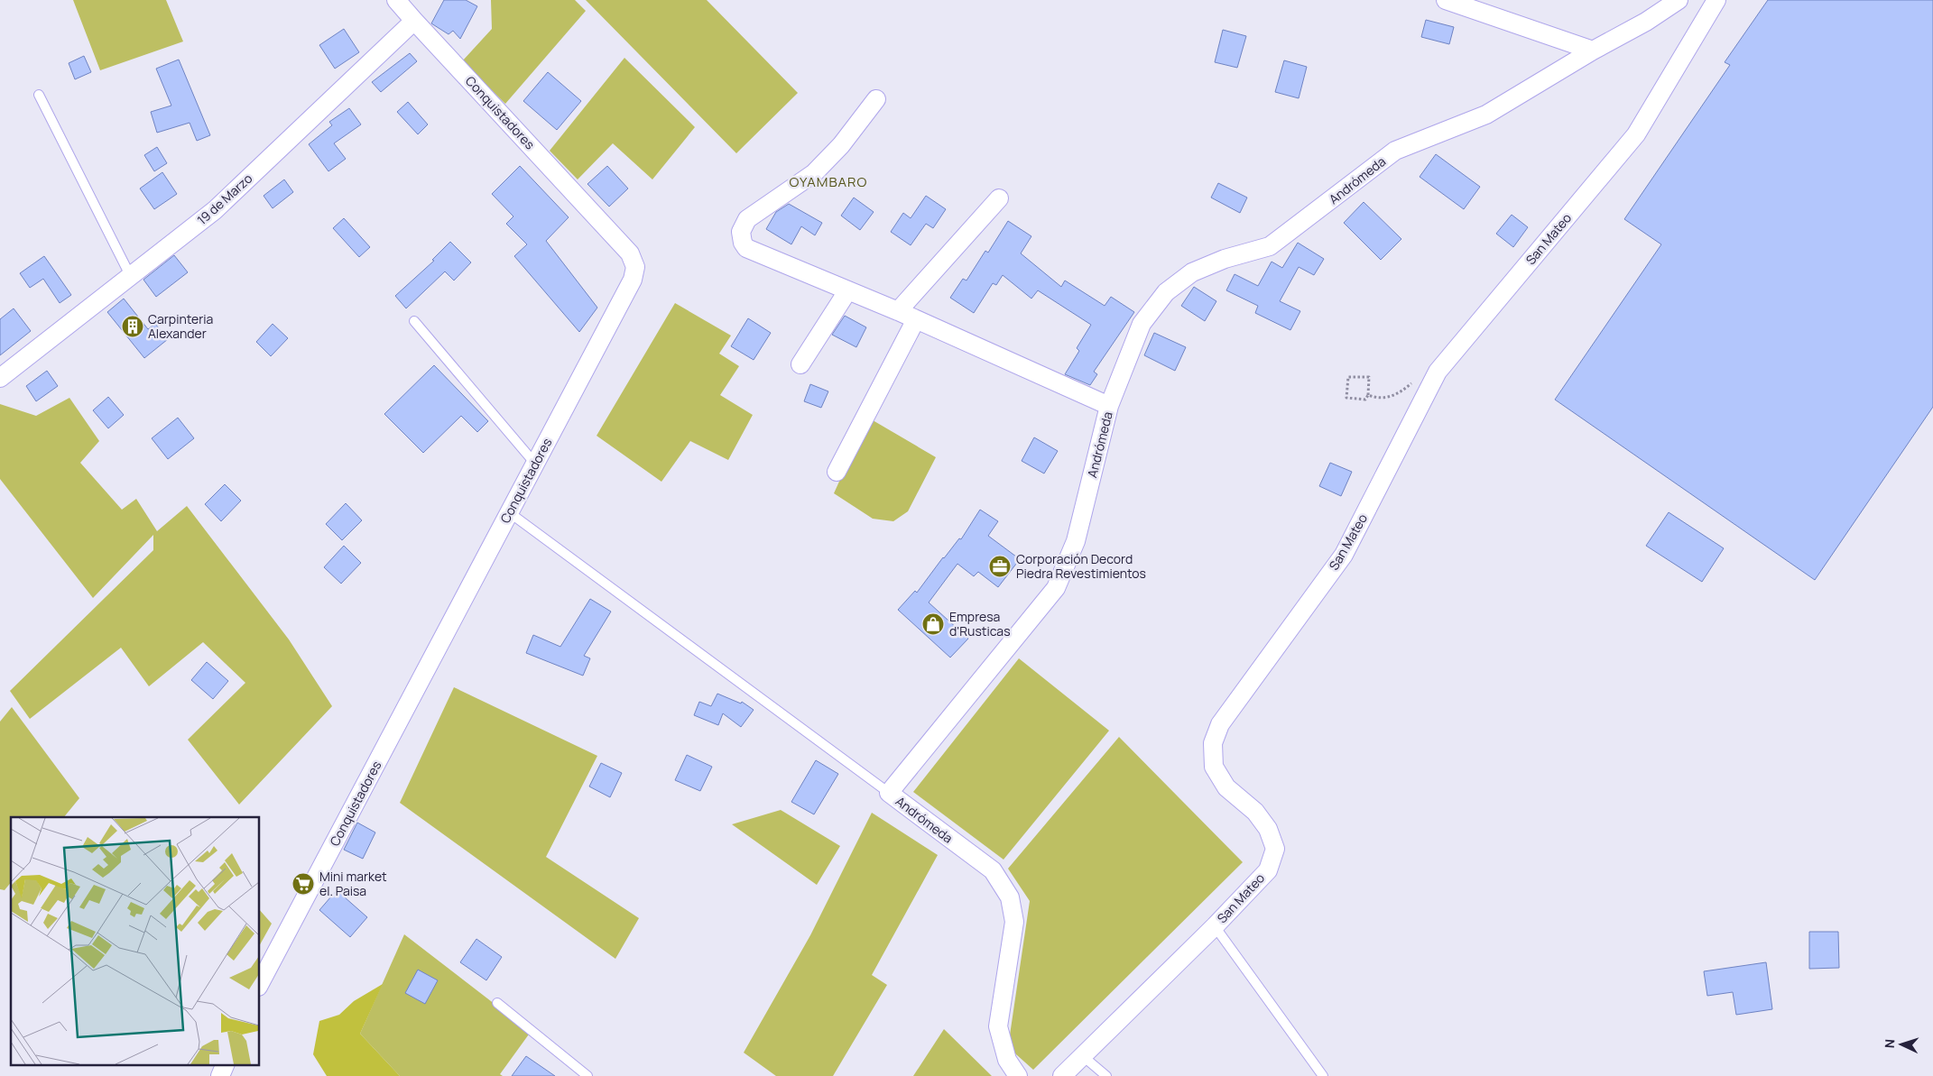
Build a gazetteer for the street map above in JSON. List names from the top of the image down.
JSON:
{
  "streets": {
    "street": [
      "Conquistadores",
      "Andrómeda",
      "19 de Marzo",
      "San Mateo"
    ]
  },
  "crossings": [
    ["Conquistadores", "19 de Marzo"]
  ],
  "districts": ["OYAMBARO"],
  "places": {
    "building": ["Carpinteria Alexander"],
    "office": ["Corporación Decord Piedra Revestimientos"],
    "shop": ["Empresa d'Rusticas"],
    "supermarket": ["Mini market el. Paisa"]
  },
  "north": "left"
}
